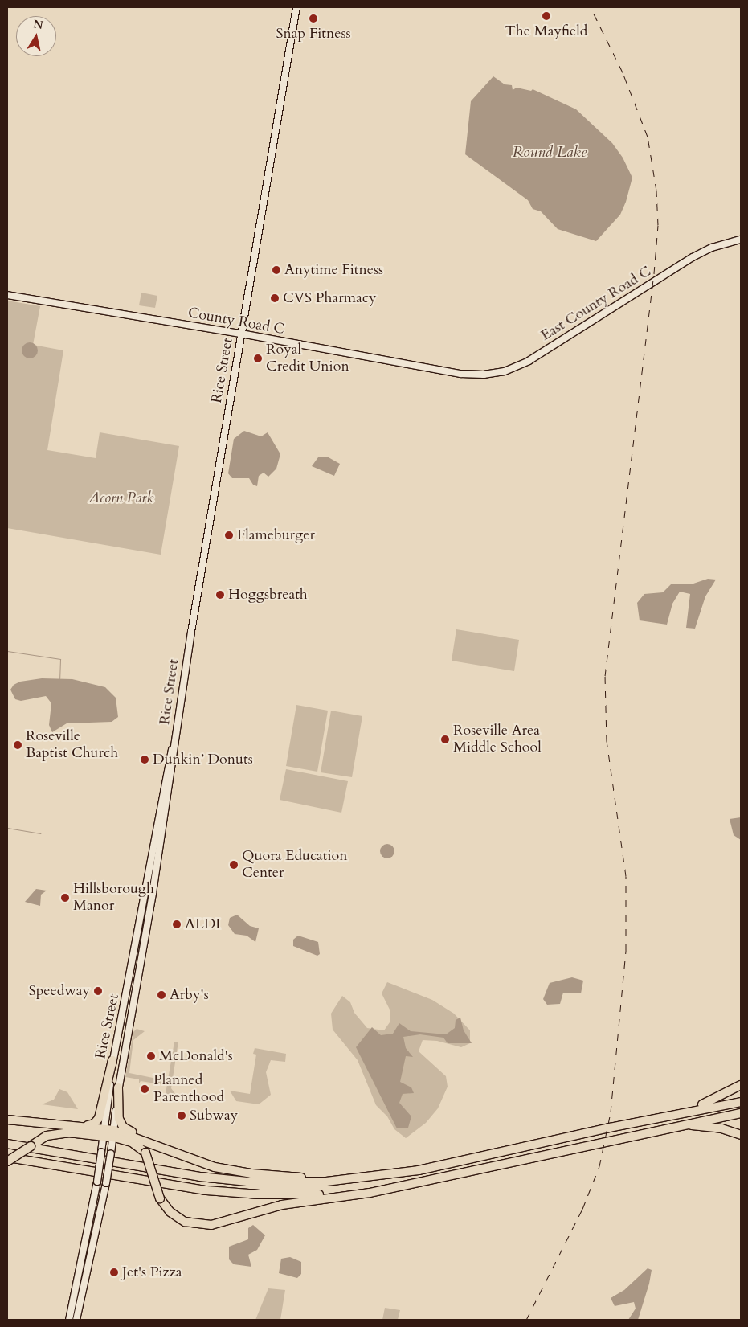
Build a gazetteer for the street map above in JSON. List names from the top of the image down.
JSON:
{
  "streets": {
    "main road": ["East County Road C", "County Road C", "Rice Street"]
  },
  "crossings": [
    ["East County Road C", "County Road C"],
    ["County Road C", "Rice Street"]
  ],
  "water": ["Round Lake"],
  "parks": ["Acorn Park"],
  "places": [
    "The Mayfield",
    "Snap Fitness",
    "Anytime Fitness",
    "CVS Pharmacy",
    "Royal Credit Union",
    "Flameburger",
    "Hoggsbreath",
    "Roseville Area Middle School",
    "Roseville Baptist Church",
    "Dunkin’ Donuts",
    "Quora Education Center",
    "Hillsborough Manor",
    "ALDI",
    "Speedway",
    "Arby's",
    "McDonald's",
    "Planned Parenthood",
    "Subway",
    "Jet's Pizza"
  ],
  "north": "top"
}
